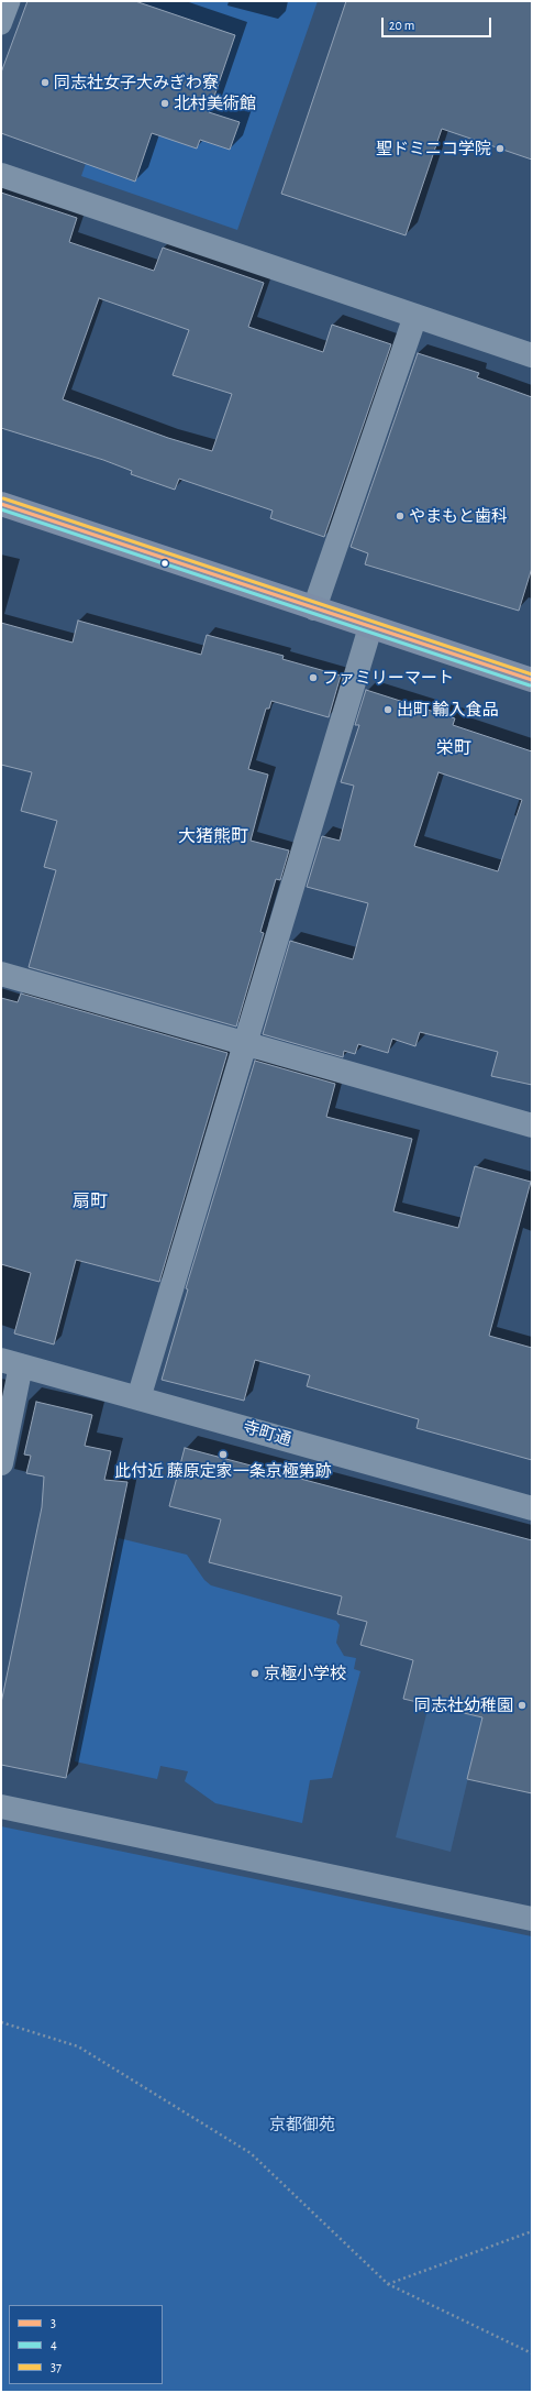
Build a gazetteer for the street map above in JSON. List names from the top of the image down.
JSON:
{
  "streets": {
    "street": ["寺町通"]
  },
  "districts": ["栄町", "大猪熊町", "扇町"],
  "parks": ["京都御苑"],
  "places": [
    "同志社女子大みぎわ寮",
    "北村美術館",
    "聖ドミニコ学院",
    "やまもと歯科",
    "ファミリーマート",
    "出町 輸入食品",
    "此付近 藤原定家一条京極第跡",
    "京極小学校",
    "同志社幼稚園"
  ],
  "lines": ["transit line 37", "transit line 3", "transit line 4"],
  "legend": ["3", "4", "37"],
  "scale_bar": "20 m"
}
